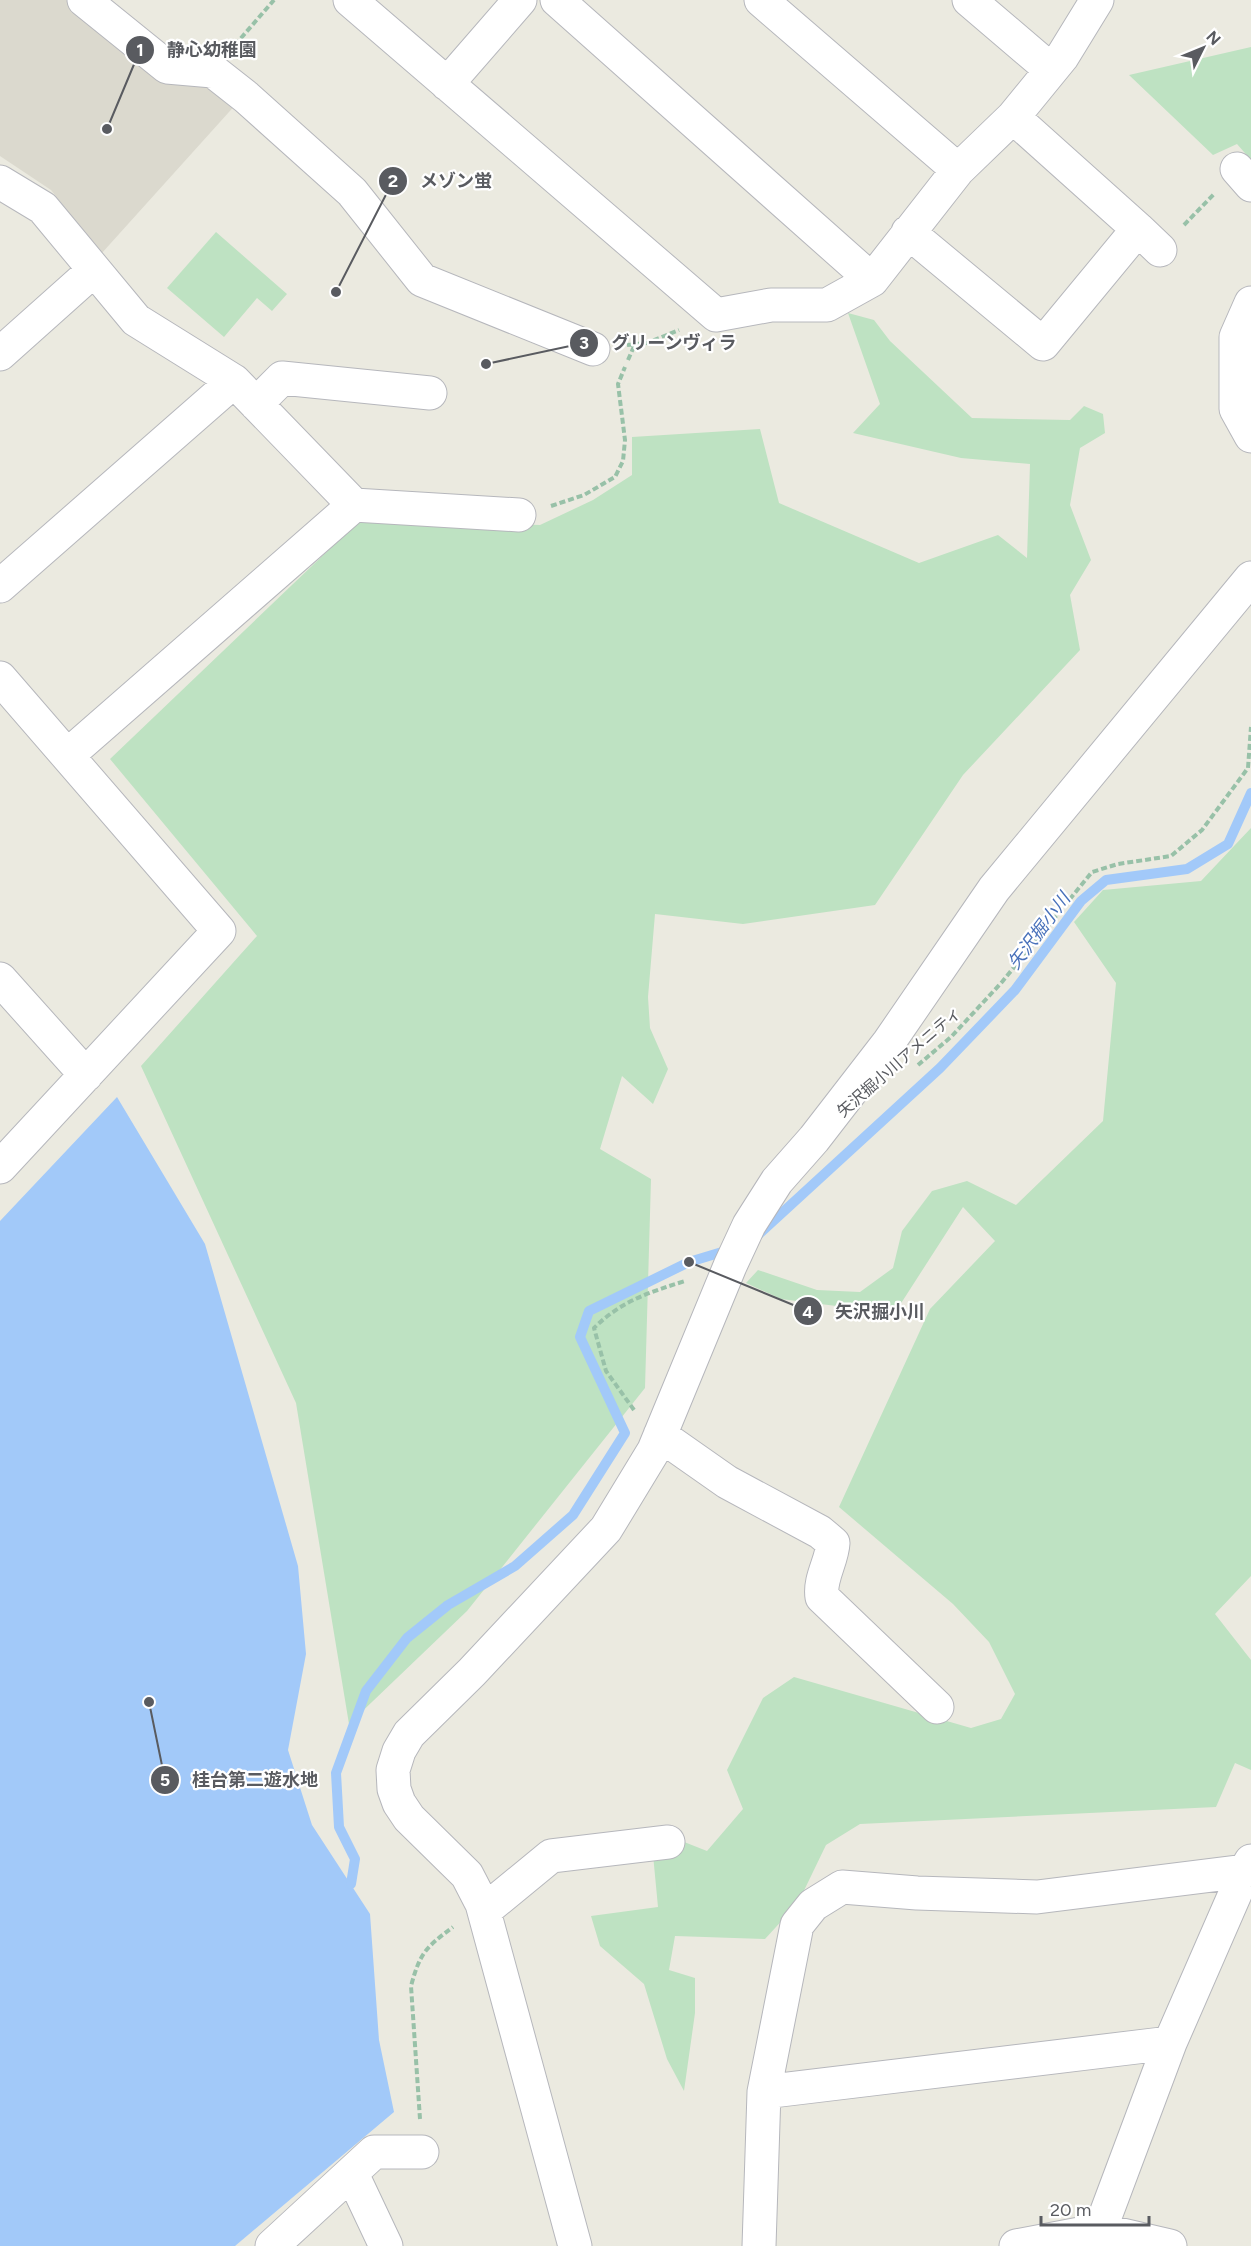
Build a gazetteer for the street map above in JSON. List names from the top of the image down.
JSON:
{
  "streets": {
    "path": ["矢沢掘小川アメニティ"]
  },
  "water": ["矢沢掘小川"],
  "places": [
    "静心幼稚園",
    "メゾン蛍",
    "グリーンヴィラ",
    "矢沢掘小川",
    "桂台第二遊水地"
  ],
  "scale_bar": "20 m",
  "north": "top right"
}
